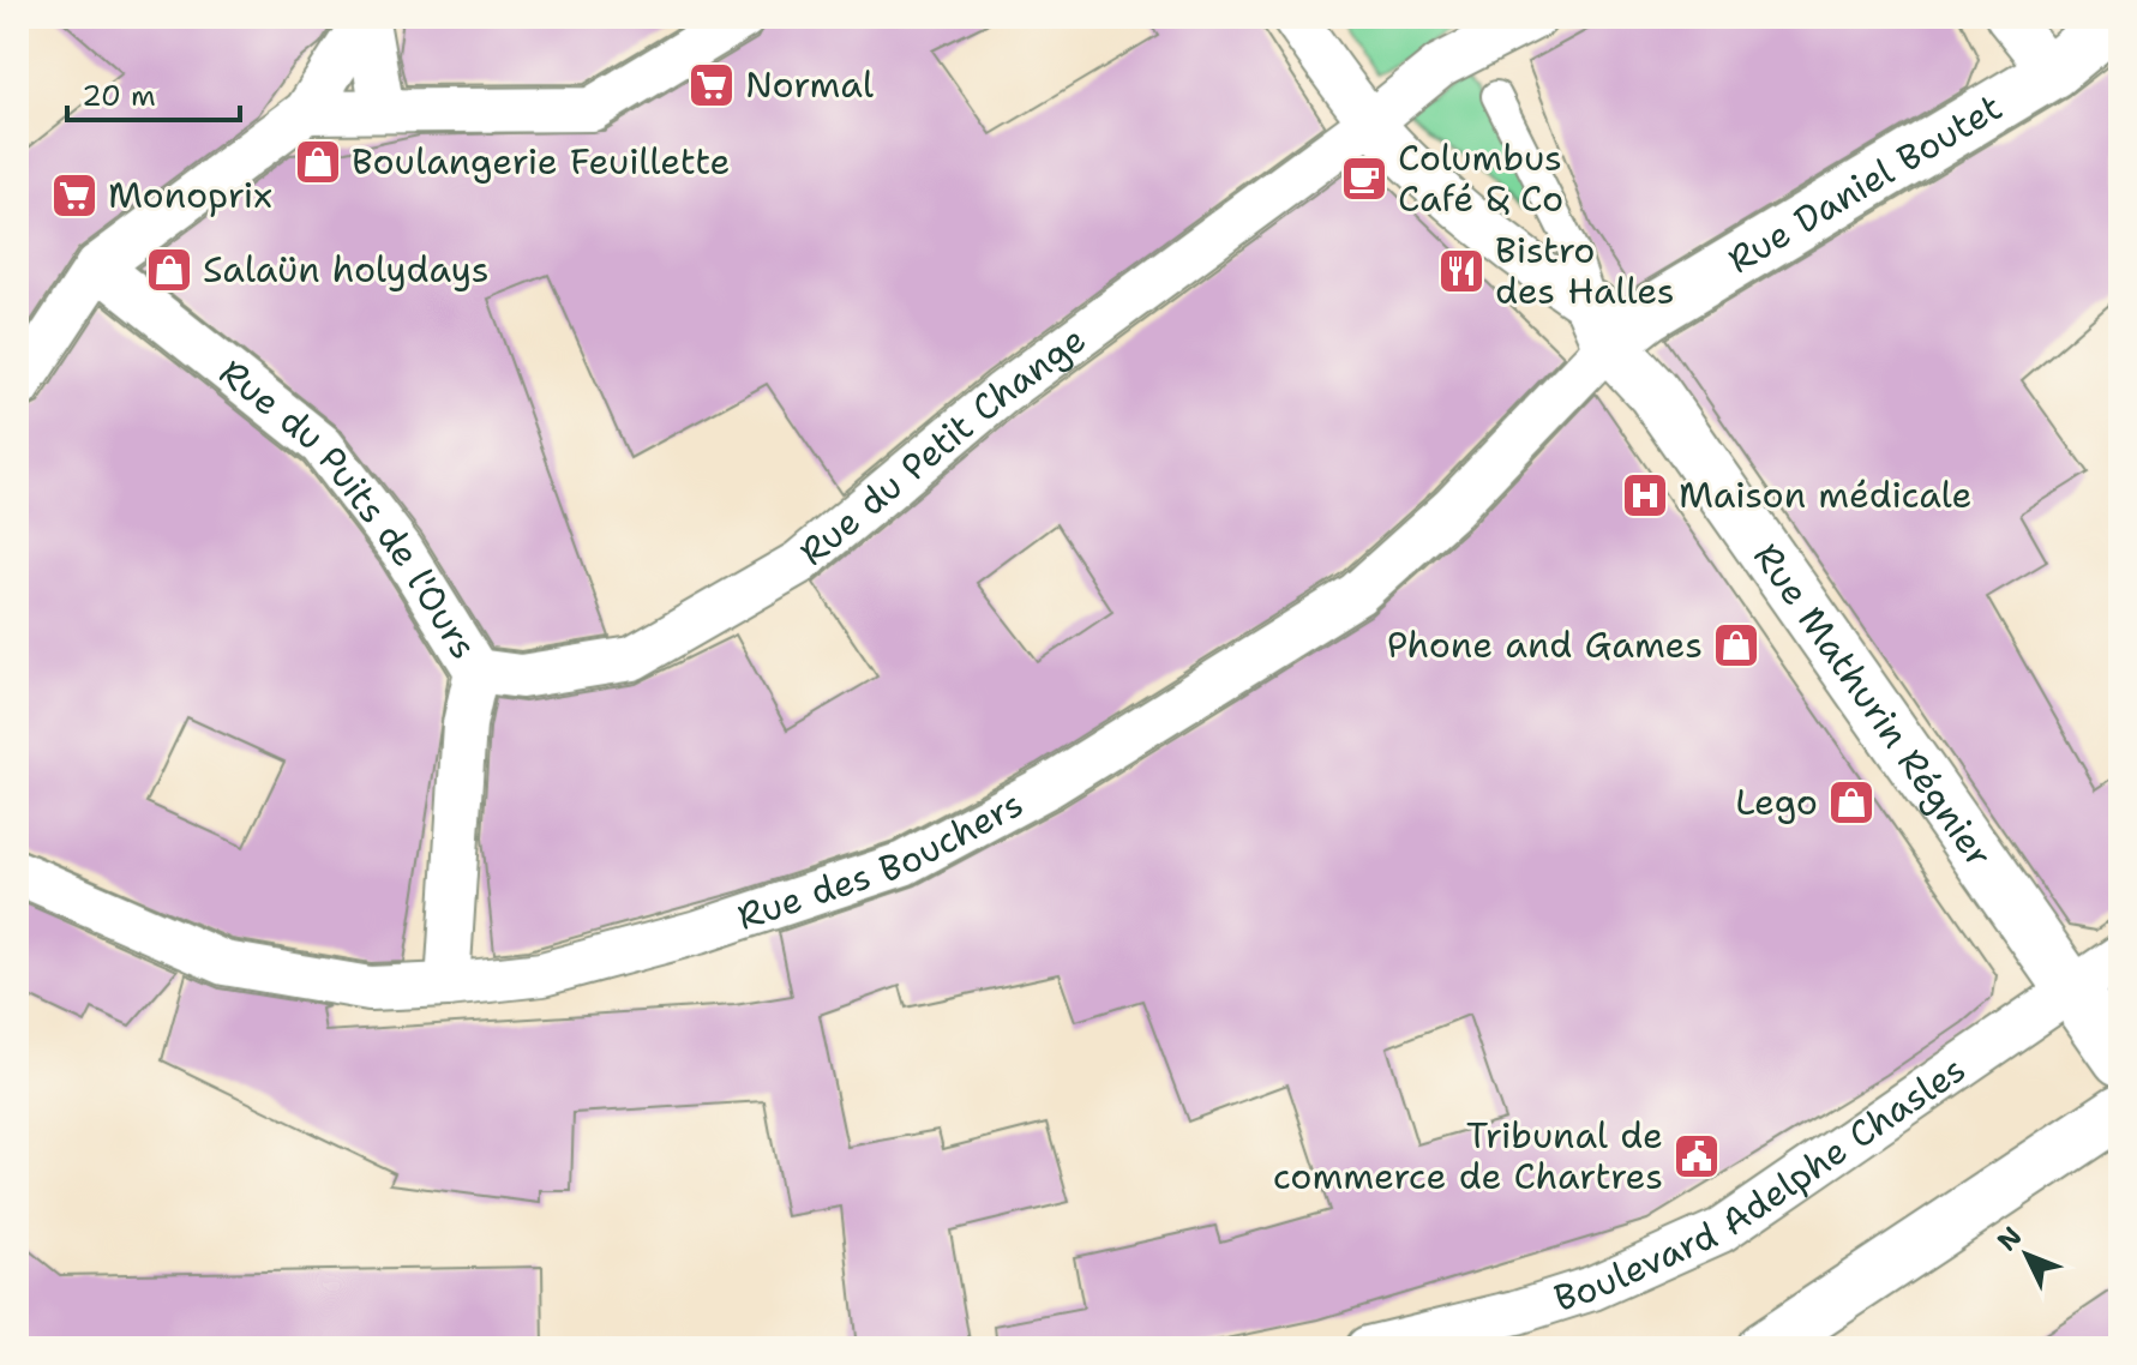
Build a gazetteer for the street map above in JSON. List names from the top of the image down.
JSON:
{
  "streets": {
    "street": [
      "Rue Daniel Boutet",
      "Rue du Petit Change",
      "Rue du Puits de l'Ours",
      "Rue Mathurin Régnier",
      "Rue des Bouchers",
      "Boulevard Adelphe Chasles"
    ]
  },
  "crossings": [
    ["Rue Daniel Boutet", "Rue Mathurin Régnier"],
    ["Rue Daniel Boutet", "Rue des Bouchers"],
    ["Rue du Petit Change", "Rue du Puits de l'Ours"],
    ["Rue du Petit Change", "Rue Mathurin Régnier"],
    ["Rue du Puits de l'Ours", "Rue des Bouchers"],
    ["Rue Mathurin Régnier", "Rue des Bouchers"],
    ["Rue Mathurin Régnier", "Boulevard Adelphe Chasles"]
  ],
  "places": {
    "supermarket": ["Normal", "Monoprix"],
    "shop": [
      "Boulangerie Feuillette",
      "Salaün holydays",
      "Phone and Games",
      "Lego"
    ],
    "cafe": ["Columbus Café & Co"],
    "restaurant": ["Bistro des Halles"],
    "hospital": ["Maison médicale"],
    "public building": ["Tribunal de commerce de Chartres"]
  },
  "scale_bar": "20 m",
  "north": "top left"
}
